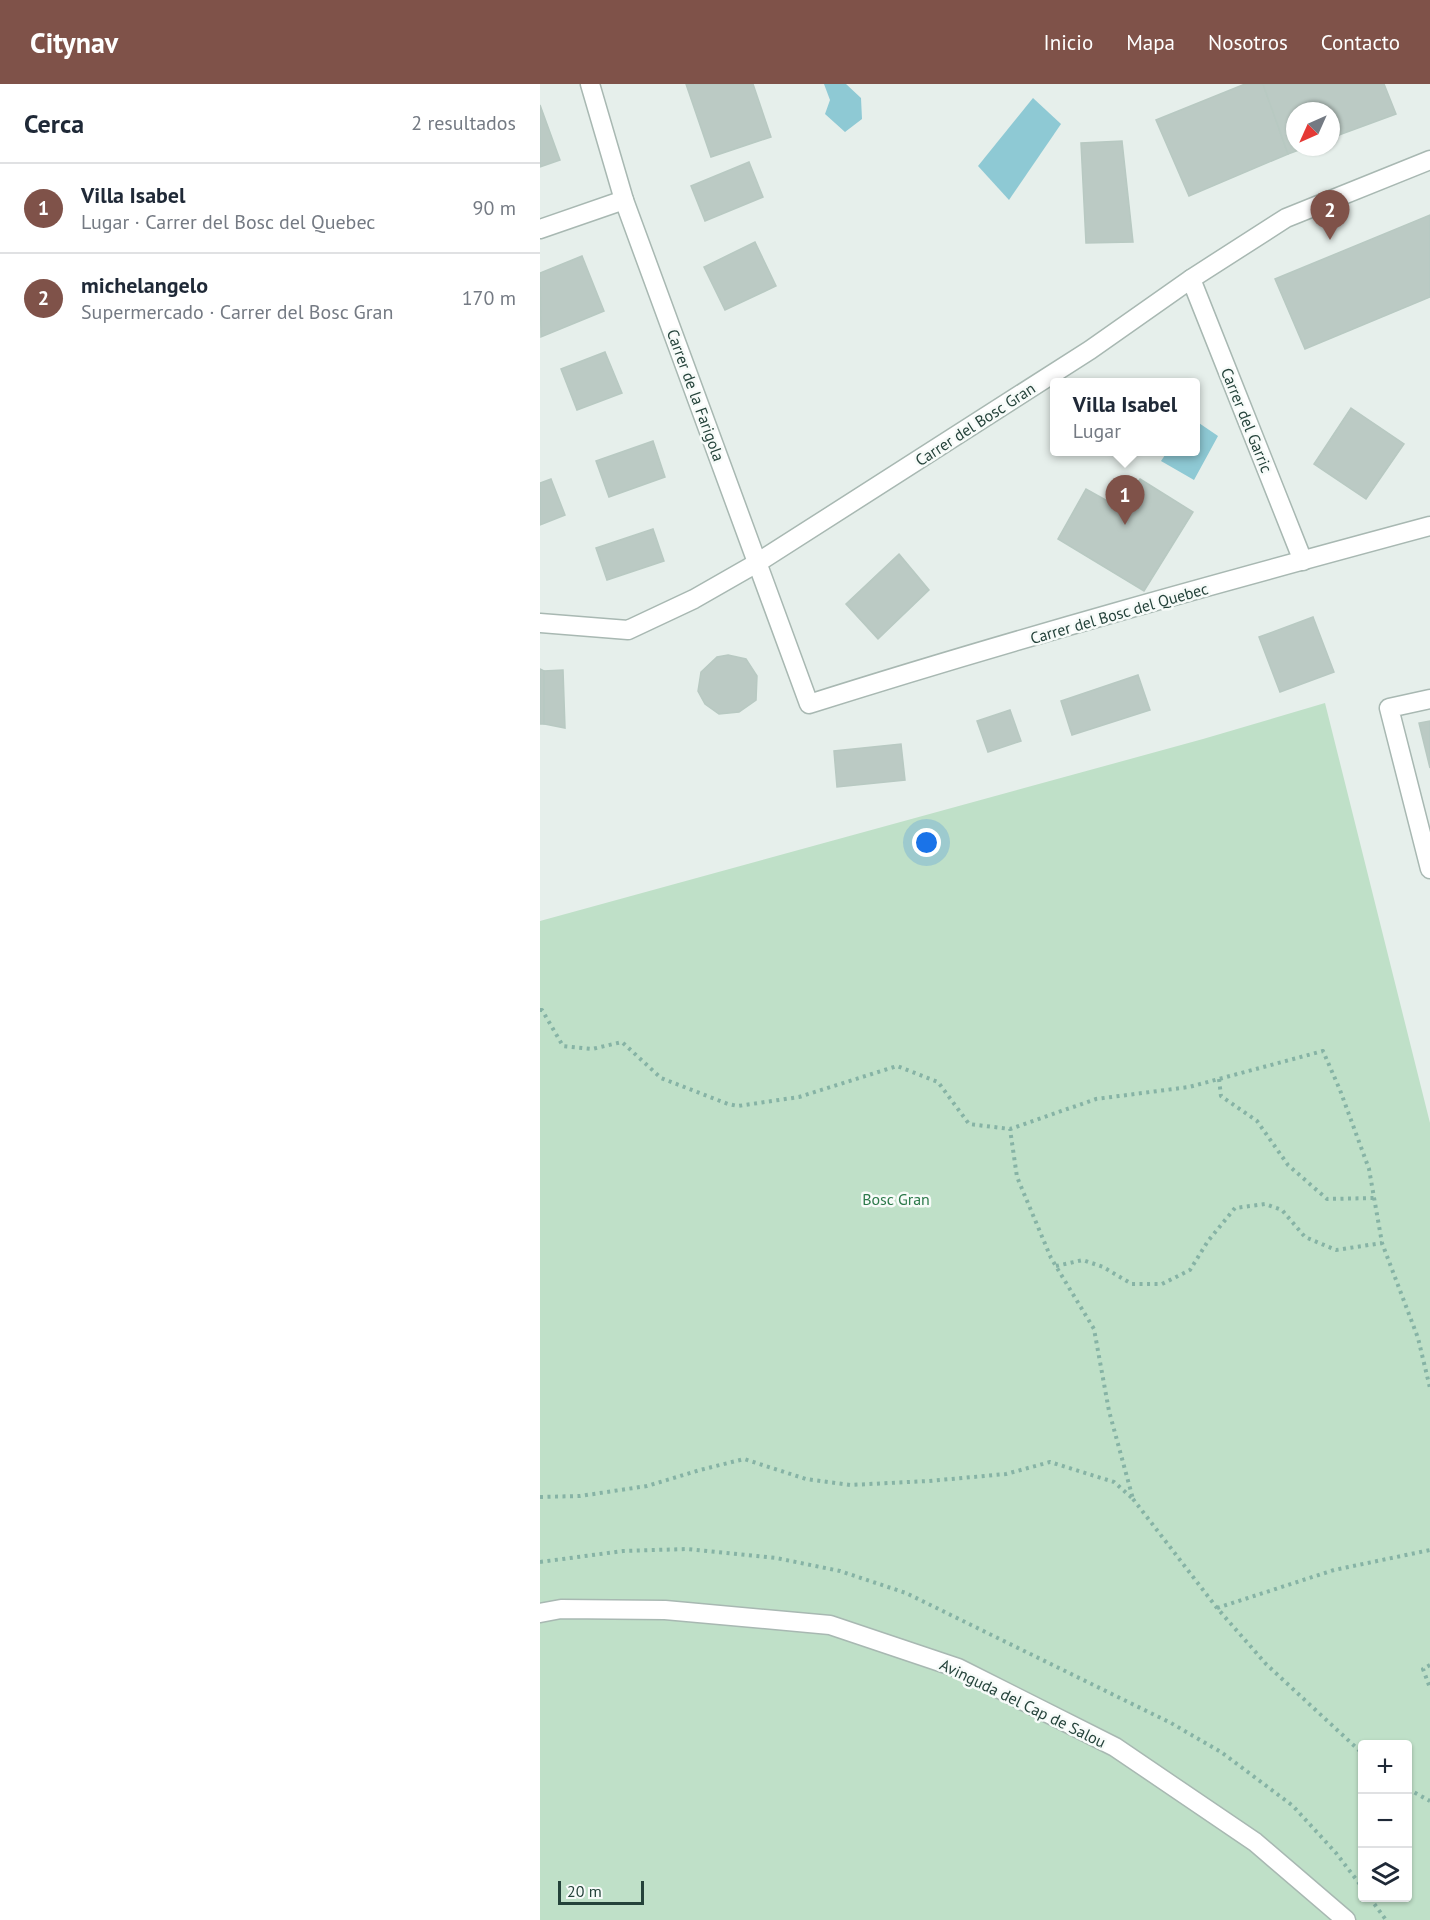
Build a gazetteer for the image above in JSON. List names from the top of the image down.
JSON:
{
  "streets": {
    "street": [
      "Carrer de la Farigola",
      "Carrer del Garric",
      "Carrer del Bosc Gran",
      "Carrer del Bosc del Quebec",
      "Avinguda del Cap de Salou"
    ]
  },
  "crossings": [
    ["Carrer de la Farigola", "Carrer del Bosc Gran"],
    ["Carrer de la Farigola", "Carrer del Bosc del Quebec"],
    ["Carrer del Garric", "Carrer del Bosc Gran"],
    ["Carrer del Garric", "Carrer del Bosc del Quebec"]
  ],
  "parks": ["Bosc Gran"],
  "scale_bar": "20 m",
  "north": "bottom left",
  "page": {
    "header": "Citynav",
    "nav": [
      "Inicio",
      "Mapa",
      "Nosotros",
      "Contacto"
    ],
    "heading": ["Cerca", "2 resultados"],
    "list": [
      {
        "mark": "1",
        "name": "Villa Isabel",
        "note": "Lugar · Carrer del Bosc del Quebec",
        "value": "90 m"
      },
      {
        "mark": "2",
        "name": "michelangelo",
        "note": "Supermercado · Carrer del Bosc Gran",
        "value": "170 m"
      }
    ],
    "pins": ["2", "1"],
    "popup": ["Villa Isabel", "Lugar"],
    "map_buttons": ["+", "−"],
    "scale": "20 m"
  }
}
